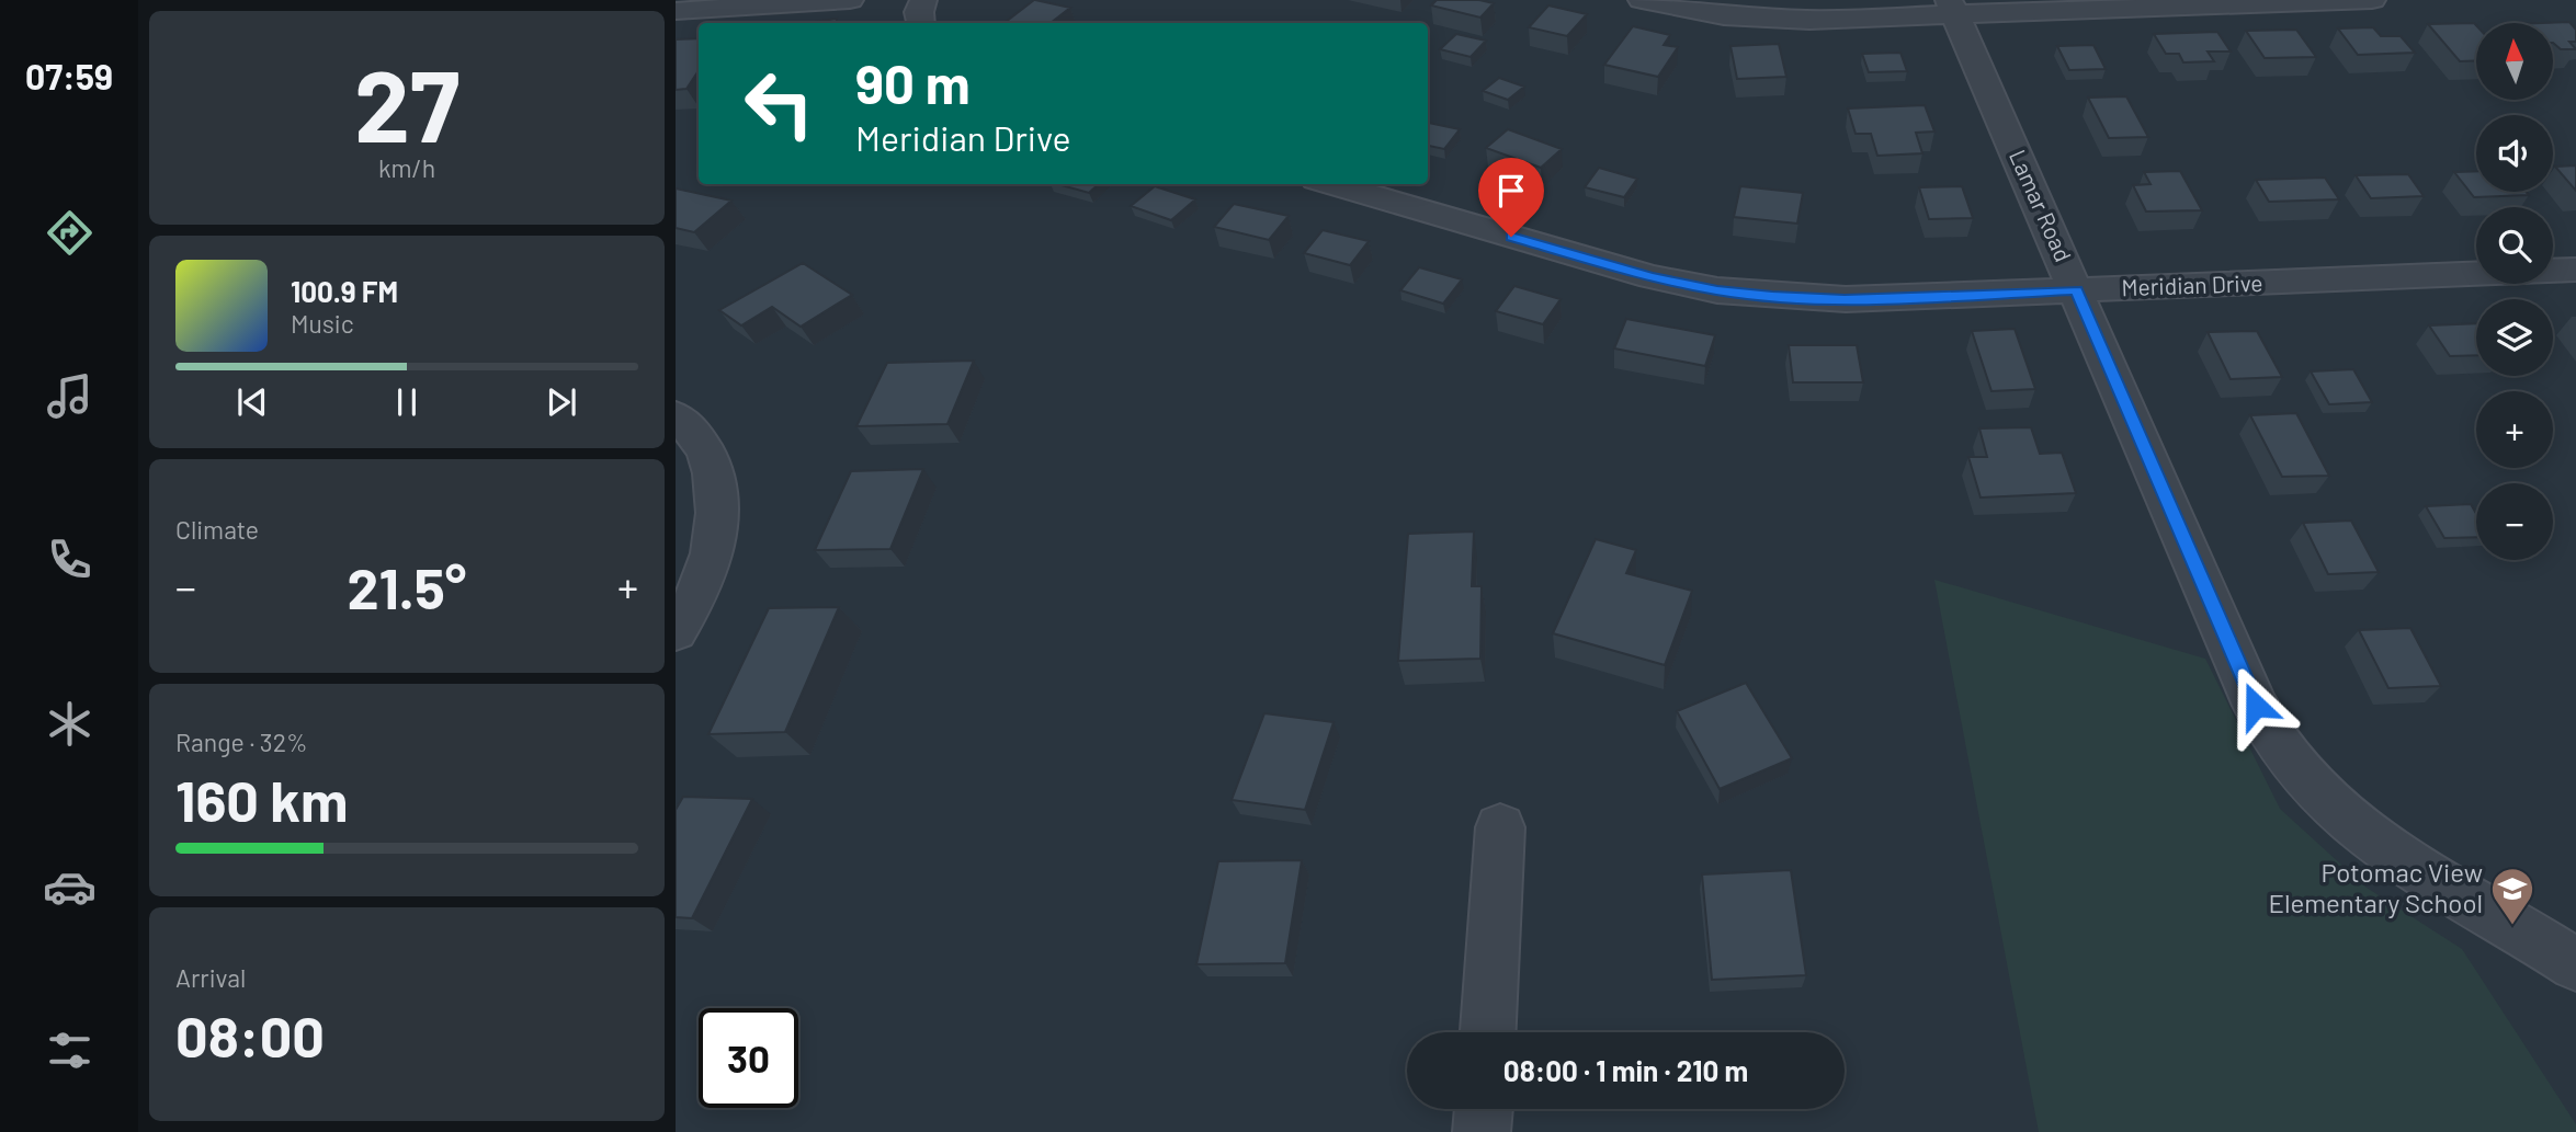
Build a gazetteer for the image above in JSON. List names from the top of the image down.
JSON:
{
  "streets": {
    "street": ["Lamar Road", "Meridian Drive"]
  },
  "crossings": [
    ["Lamar Road", "Meridian Drive"]
  ],
  "places": {
    "school or university": ["Potomac View Elementary School"]
  },
  "north": "top",
  "page": {
    "tabs": "07:59",
    "tile": [
      ["27", "km/h"],
      "Climate",
      ["Range · 32%", "160 km"],
      ["Arrival", "08:00"]
    ],
    "map_buttons": ["+", "−"],
    "turn": ["90 m", "Meridian Drive"],
    "song": ["100.9 FM", "Music"],
    "heat": ["−", "21.5°", "+"],
    "limit": "30",
    "trip": "08:00 · 1 min · 210 m"
  }
}
